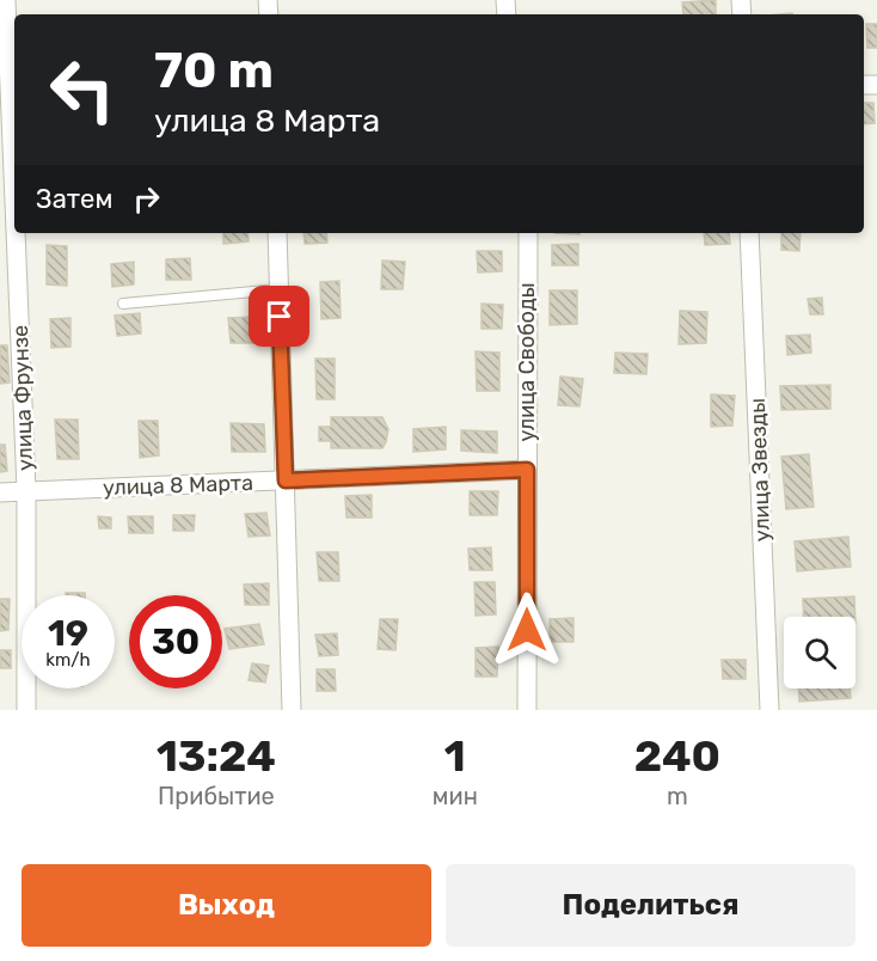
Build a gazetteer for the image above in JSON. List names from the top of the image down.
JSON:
{
  "streets": {
    "street": [
      "улица Свободы",
      "улица Фрунзе",
      "улица Звезды",
      "улица 8 Марта"
    ]
  },
  "crossings": [
    ["улица Свободы", "улица 8 Марта"],
    ["улица Фрунзе", "улица 8 Марта"]
  ],
  "page": {
    "turn": ["70 m", "улица 8 Марта"],
    "then": "Затем",
    "speed": "19 km/h",
    "limit": "30",
    "eta": [
      "13:24",
      "Прибытие",
      "1",
      "мин",
      "240",
      "m"
    ],
    "buttons": ["Выход", "Поделиться"]
  }
}
